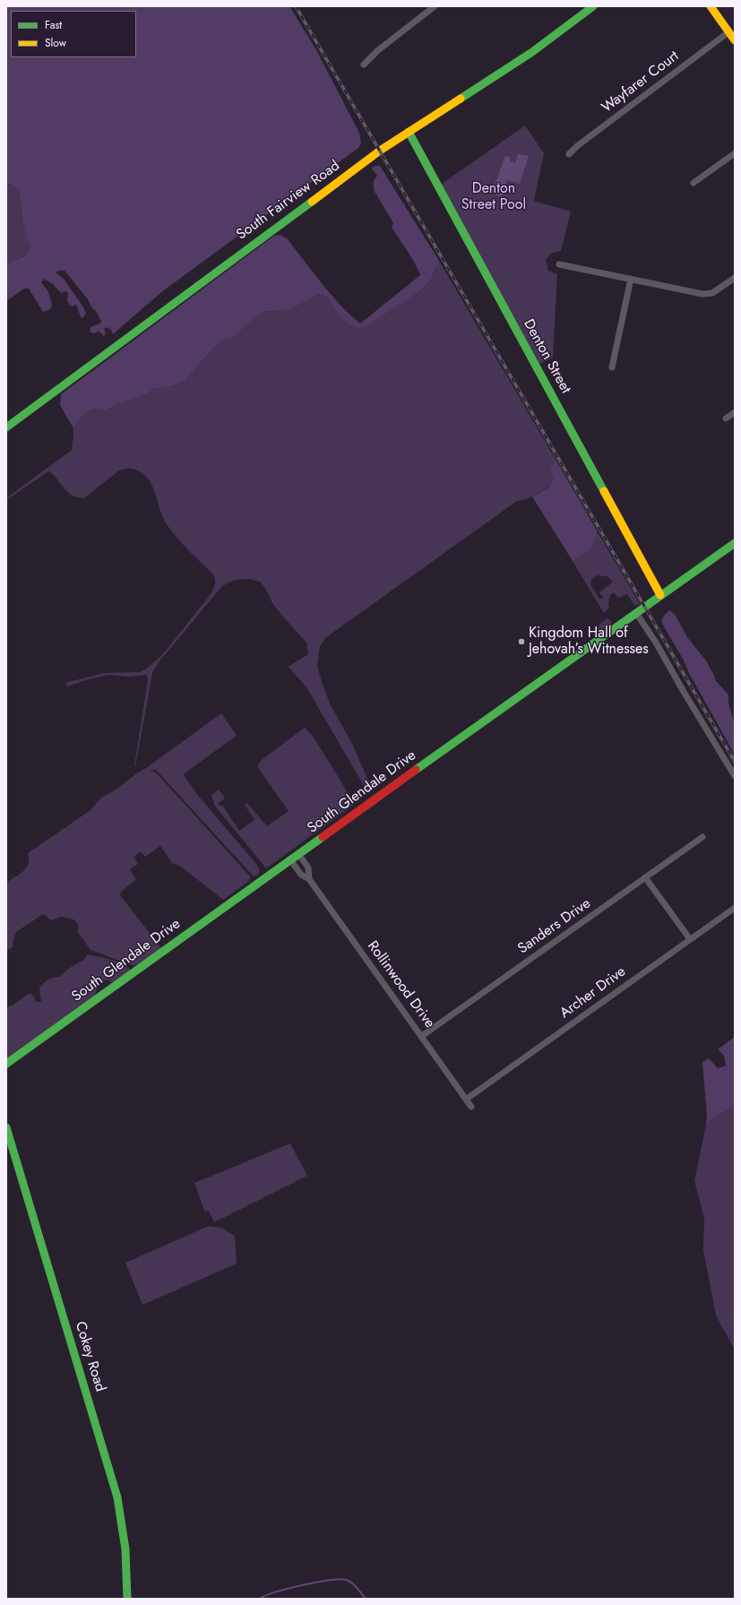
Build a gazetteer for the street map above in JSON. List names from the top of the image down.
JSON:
{
  "streets": {
    "street": [
      "Wayfarer Court",
      "South Fairview Road",
      "Denton Street",
      "South Glendale Drive",
      "Sanders Drive",
      "Rollinwood Drive",
      "Archer Drive",
      "Cokey Road"
    ]
  },
  "crossings": [
    ["South Fairview Road", "Denton Street"],
    ["Denton Street", "South Glendale Drive"],
    ["South Glendale Drive", "Rollinwood Drive"],
    ["Sanders Drive", "Rollinwood Drive"],
    ["Rollinwood Drive", "Archer Drive"]
  ],
  "parks": ["Denton Street Pool"],
  "places": ["Kingdom Hall of Jehovah’s Witnesses"],
  "legend": ["Fast", "Slow"]
}
